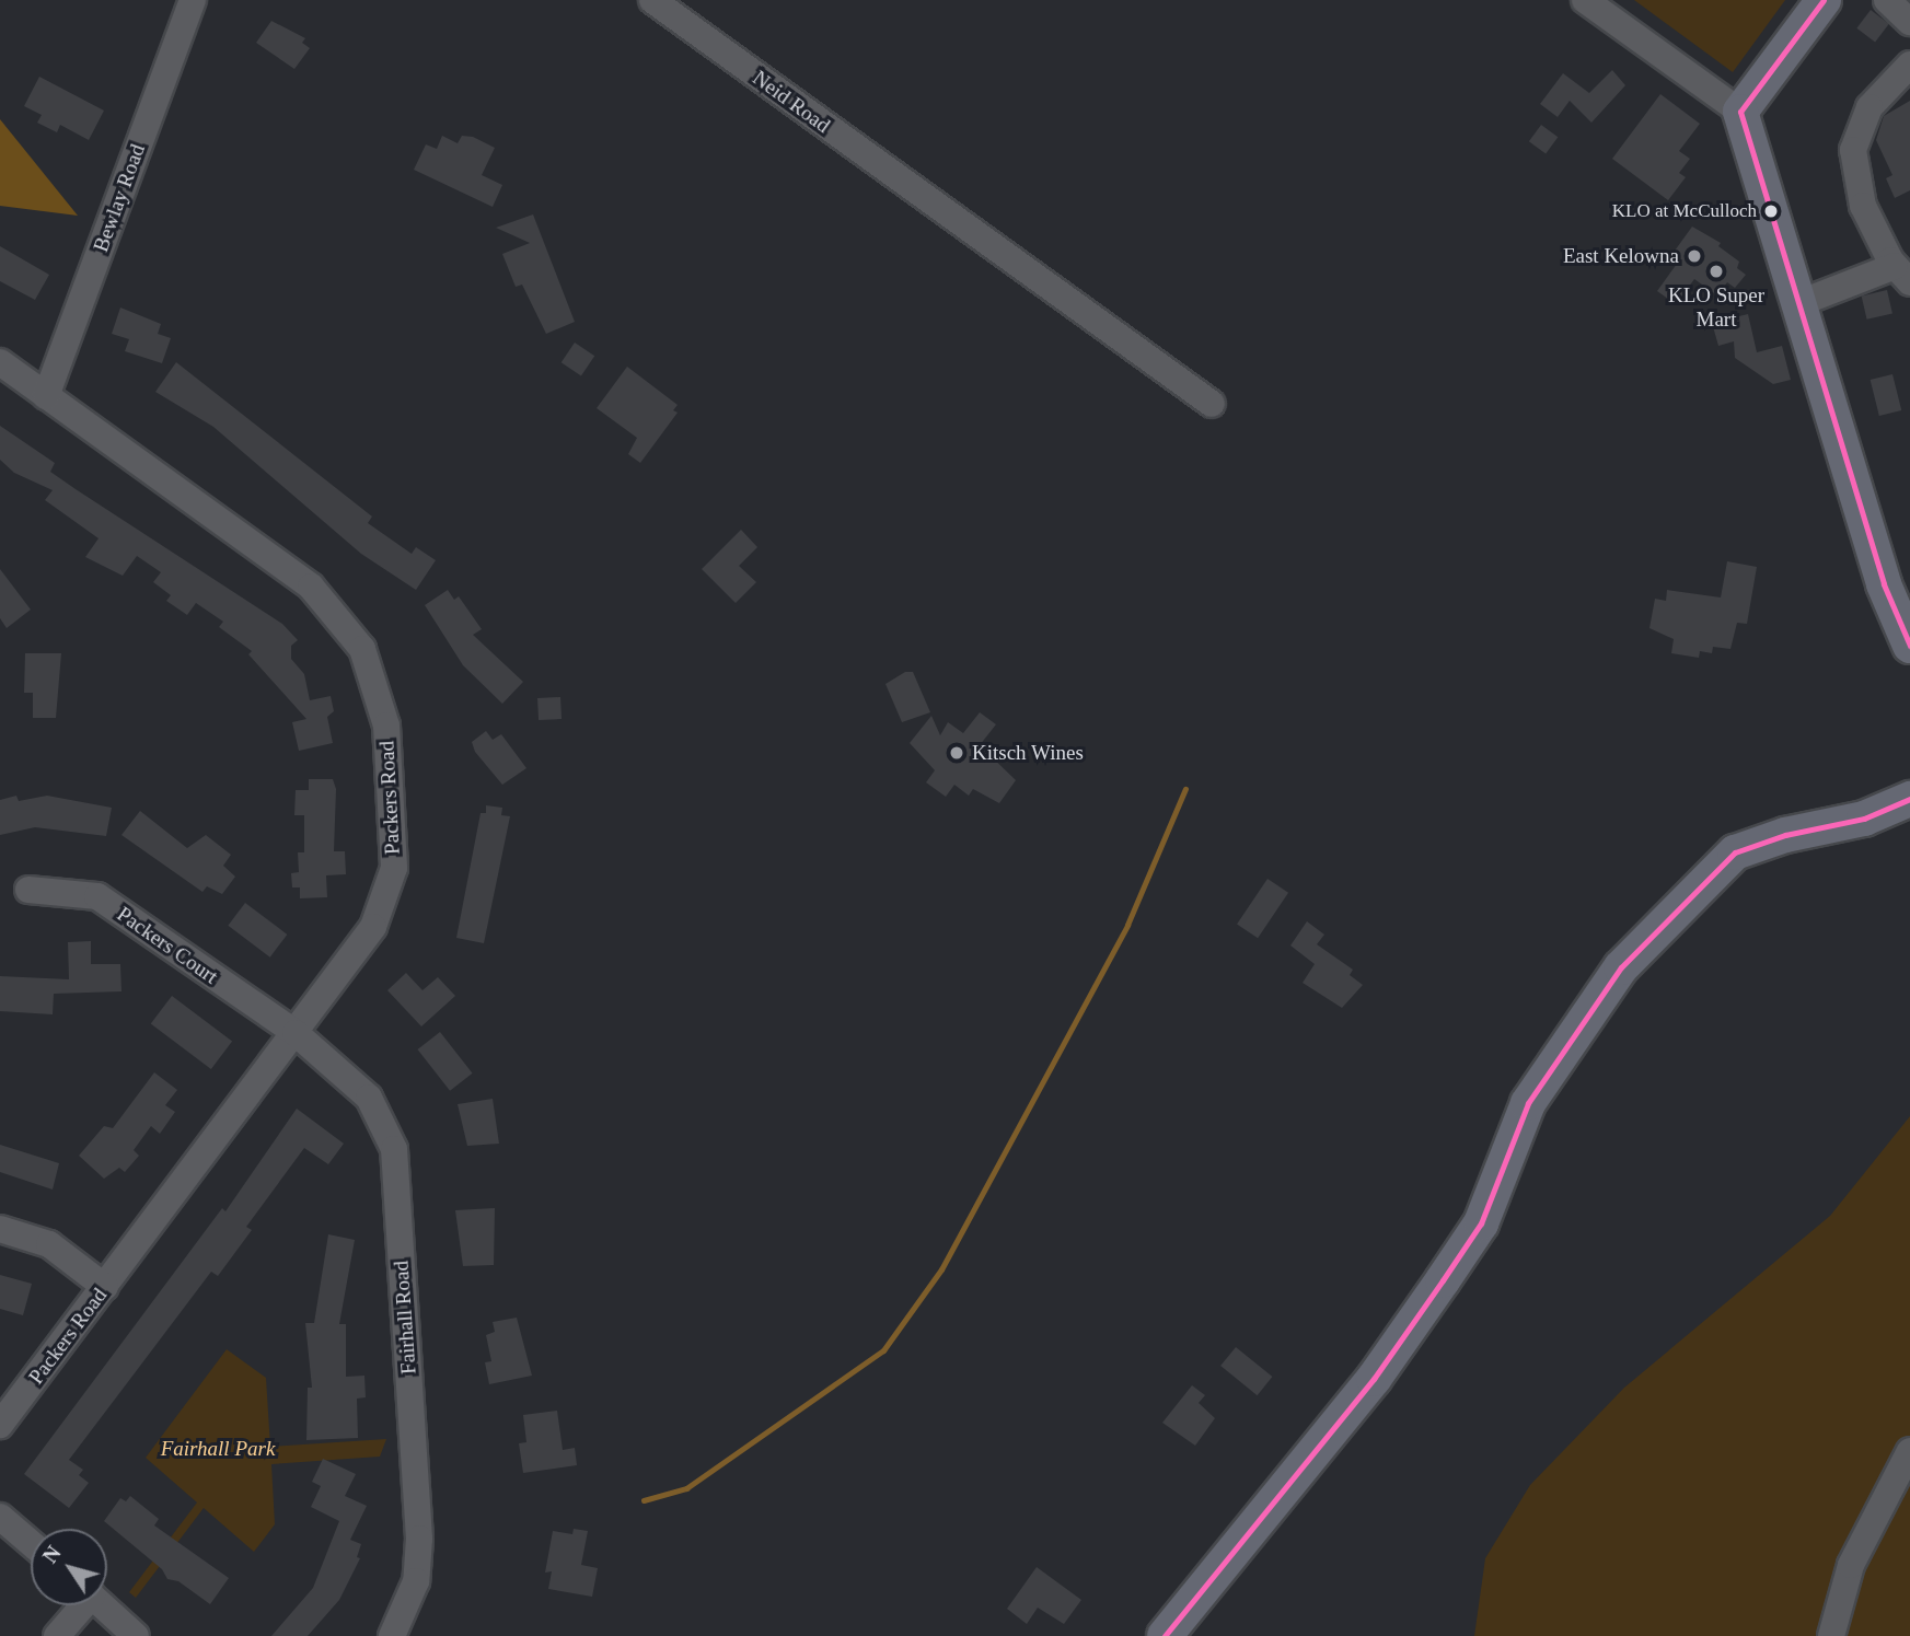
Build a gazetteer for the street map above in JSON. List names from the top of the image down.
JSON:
{
  "streets": {
    "street": [
      "Neid Road",
      "Bewlay Road",
      "Packers Road",
      "Packers Court",
      "Fairhall Road"
    ]
  },
  "crossings": [
    ["Bewlay Road", "Packers Road"],
    ["Packers Road", "Packers Court"],
    ["Packers Road", "Fairhall Road"],
    ["Packers Court", "Fairhall Road"]
  ],
  "parks": ["Fairhall Park"],
  "places": [
    "KLO at McCulloch",
    "East Kelowna",
    "KLO Super Mart",
    "Kitsch Wines"
  ],
  "north": "top left"
}
